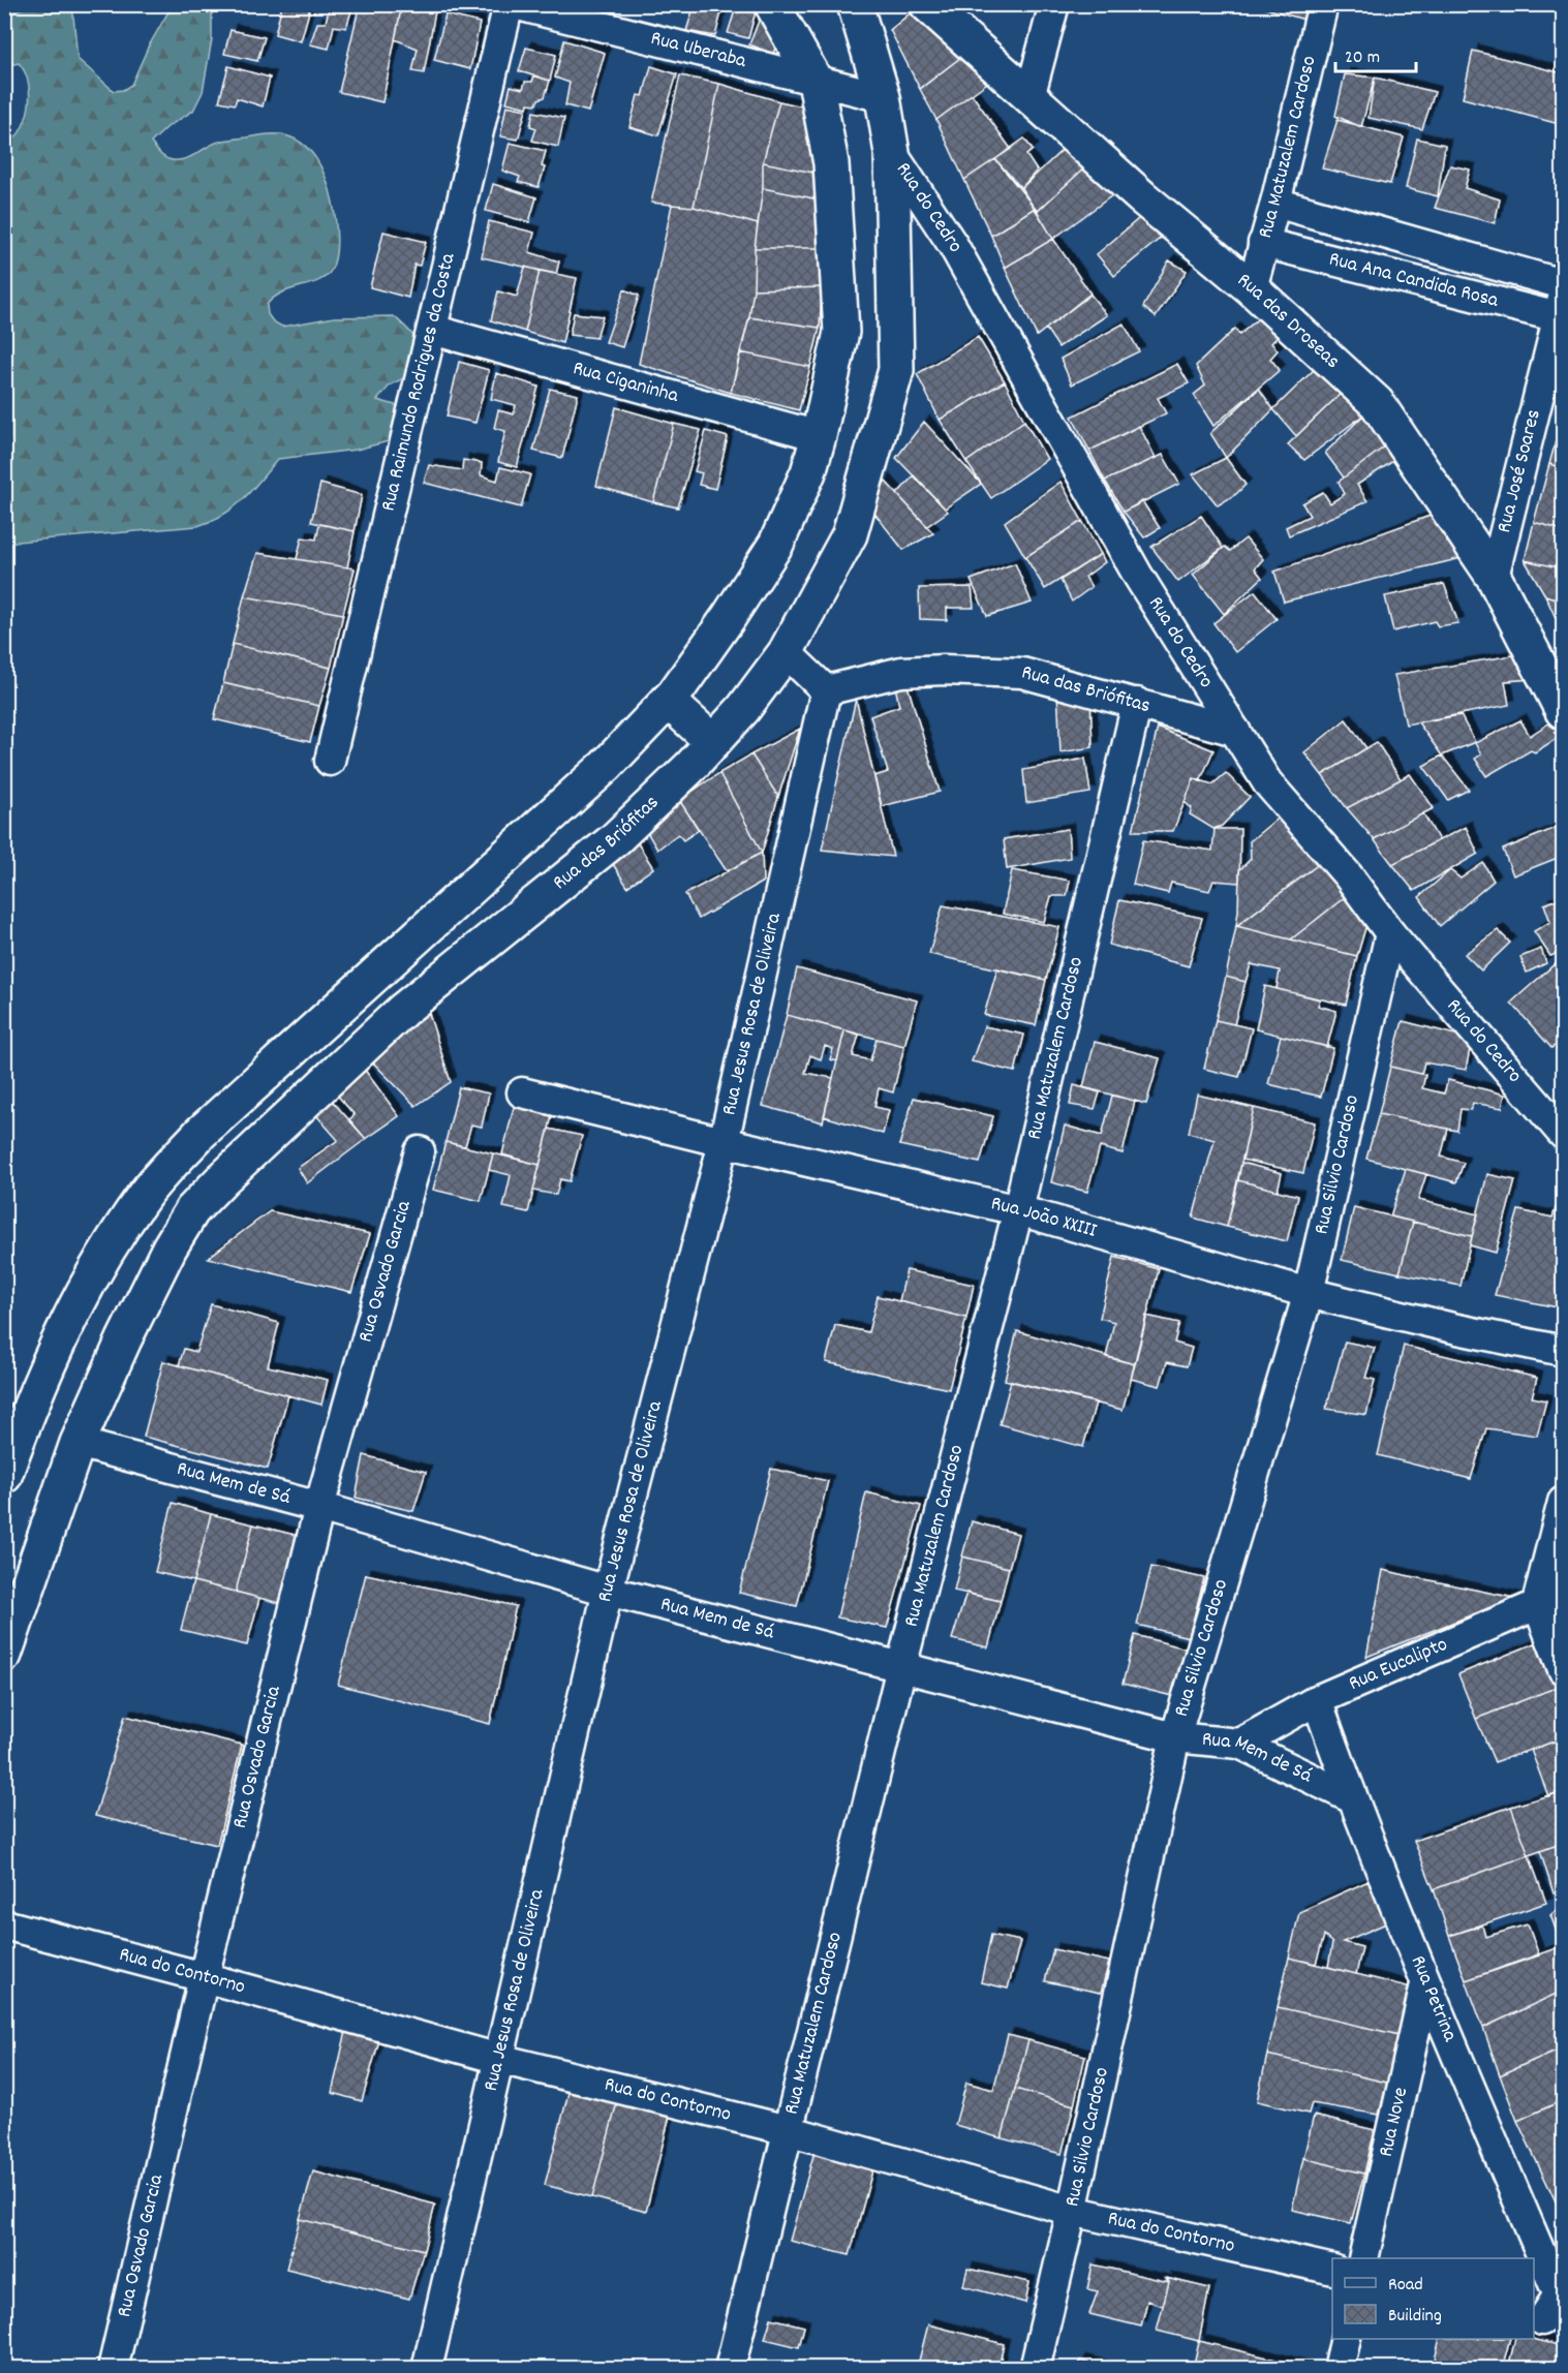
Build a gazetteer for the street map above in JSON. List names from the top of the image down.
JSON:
{
  "streets": {
    "street": [
      "Rua Uberaba",
      "Rua Matuzalem Cardoso",
      "Rua do Cedro",
      "Rua Ana Candida Rosa",
      "Rua das Droseas",
      "Rua Raimundo Rodrigues da Costa",
      "Rua Ciganinha",
      "Rua José Soares",
      "Rua das Briófitas",
      "Rua Jesus Rosa de Oliveira",
      "Rua Silvio Cardoso",
      "Rua João XXIII",
      "Rua Osvado Garcia",
      "Rua Mem de Sá",
      "Rua Eucalipto",
      "Rua do Contorno",
      "Rua Petrina",
      "Rua Nove"
    ]
  },
  "crossings": [
    ["Rua Uberaba", "Rua do Cedro"],
    ["Rua Matuzalem Cardoso", "Rua Ana Candida Rosa"],
    ["Rua Matuzalem Cardoso", "Rua das Droseas"],
    ["Rua Matuzalem Cardoso", "Rua das Briófitas"],
    ["Rua Matuzalem Cardoso", "Rua João XXIII"],
    ["Rua Matuzalem Cardoso", "Rua Mem de Sá"],
    ["Rua Matuzalem Cardoso", "Rua do Contorno"],
    ["Rua do Cedro", "Rua das Briófitas"],
    ["Rua do Cedro", "Rua Silvio Cardoso"],
    ["Rua Ana Candida Rosa", "Rua José Soares"],
    ["Rua das Droseas", "Rua José Soares"],
    ["Rua Raimundo Rodrigues da Costa", "Rua Ciganinha"],
    ["Rua das Briófitas", "Rua Jesus Rosa de Oliveira"],
    ["Rua das Briófitas", "Rua Mem de Sá"],
    ["Rua Jesus Rosa de Oliveira", "Rua João XXIII"],
    ["Rua Jesus Rosa de Oliveira", "Rua Mem de Sá"],
    ["Rua Jesus Rosa de Oliveira", "Rua do Contorno"],
    ["Rua Silvio Cardoso", "Rua João XXIII"],
    ["Rua Silvio Cardoso", "Rua Mem de Sá"],
    ["Rua Silvio Cardoso", "Rua do Contorno"],
    ["Rua Osvado Garcia", "Rua Mem de Sá"],
    ["Rua Osvado Garcia", "Rua do Contorno"],
    ["Rua Mem de Sá", "Rua Eucalipto"],
    ["Rua Mem de Sá", "Rua Petrina"],
    ["Rua Eucalipto", "Rua Petrina"],
    ["Rua Petrina", "Rua Nove"]
  ],
  "legend": ["Road", "Building"],
  "scale_bar": "20 m"
}
